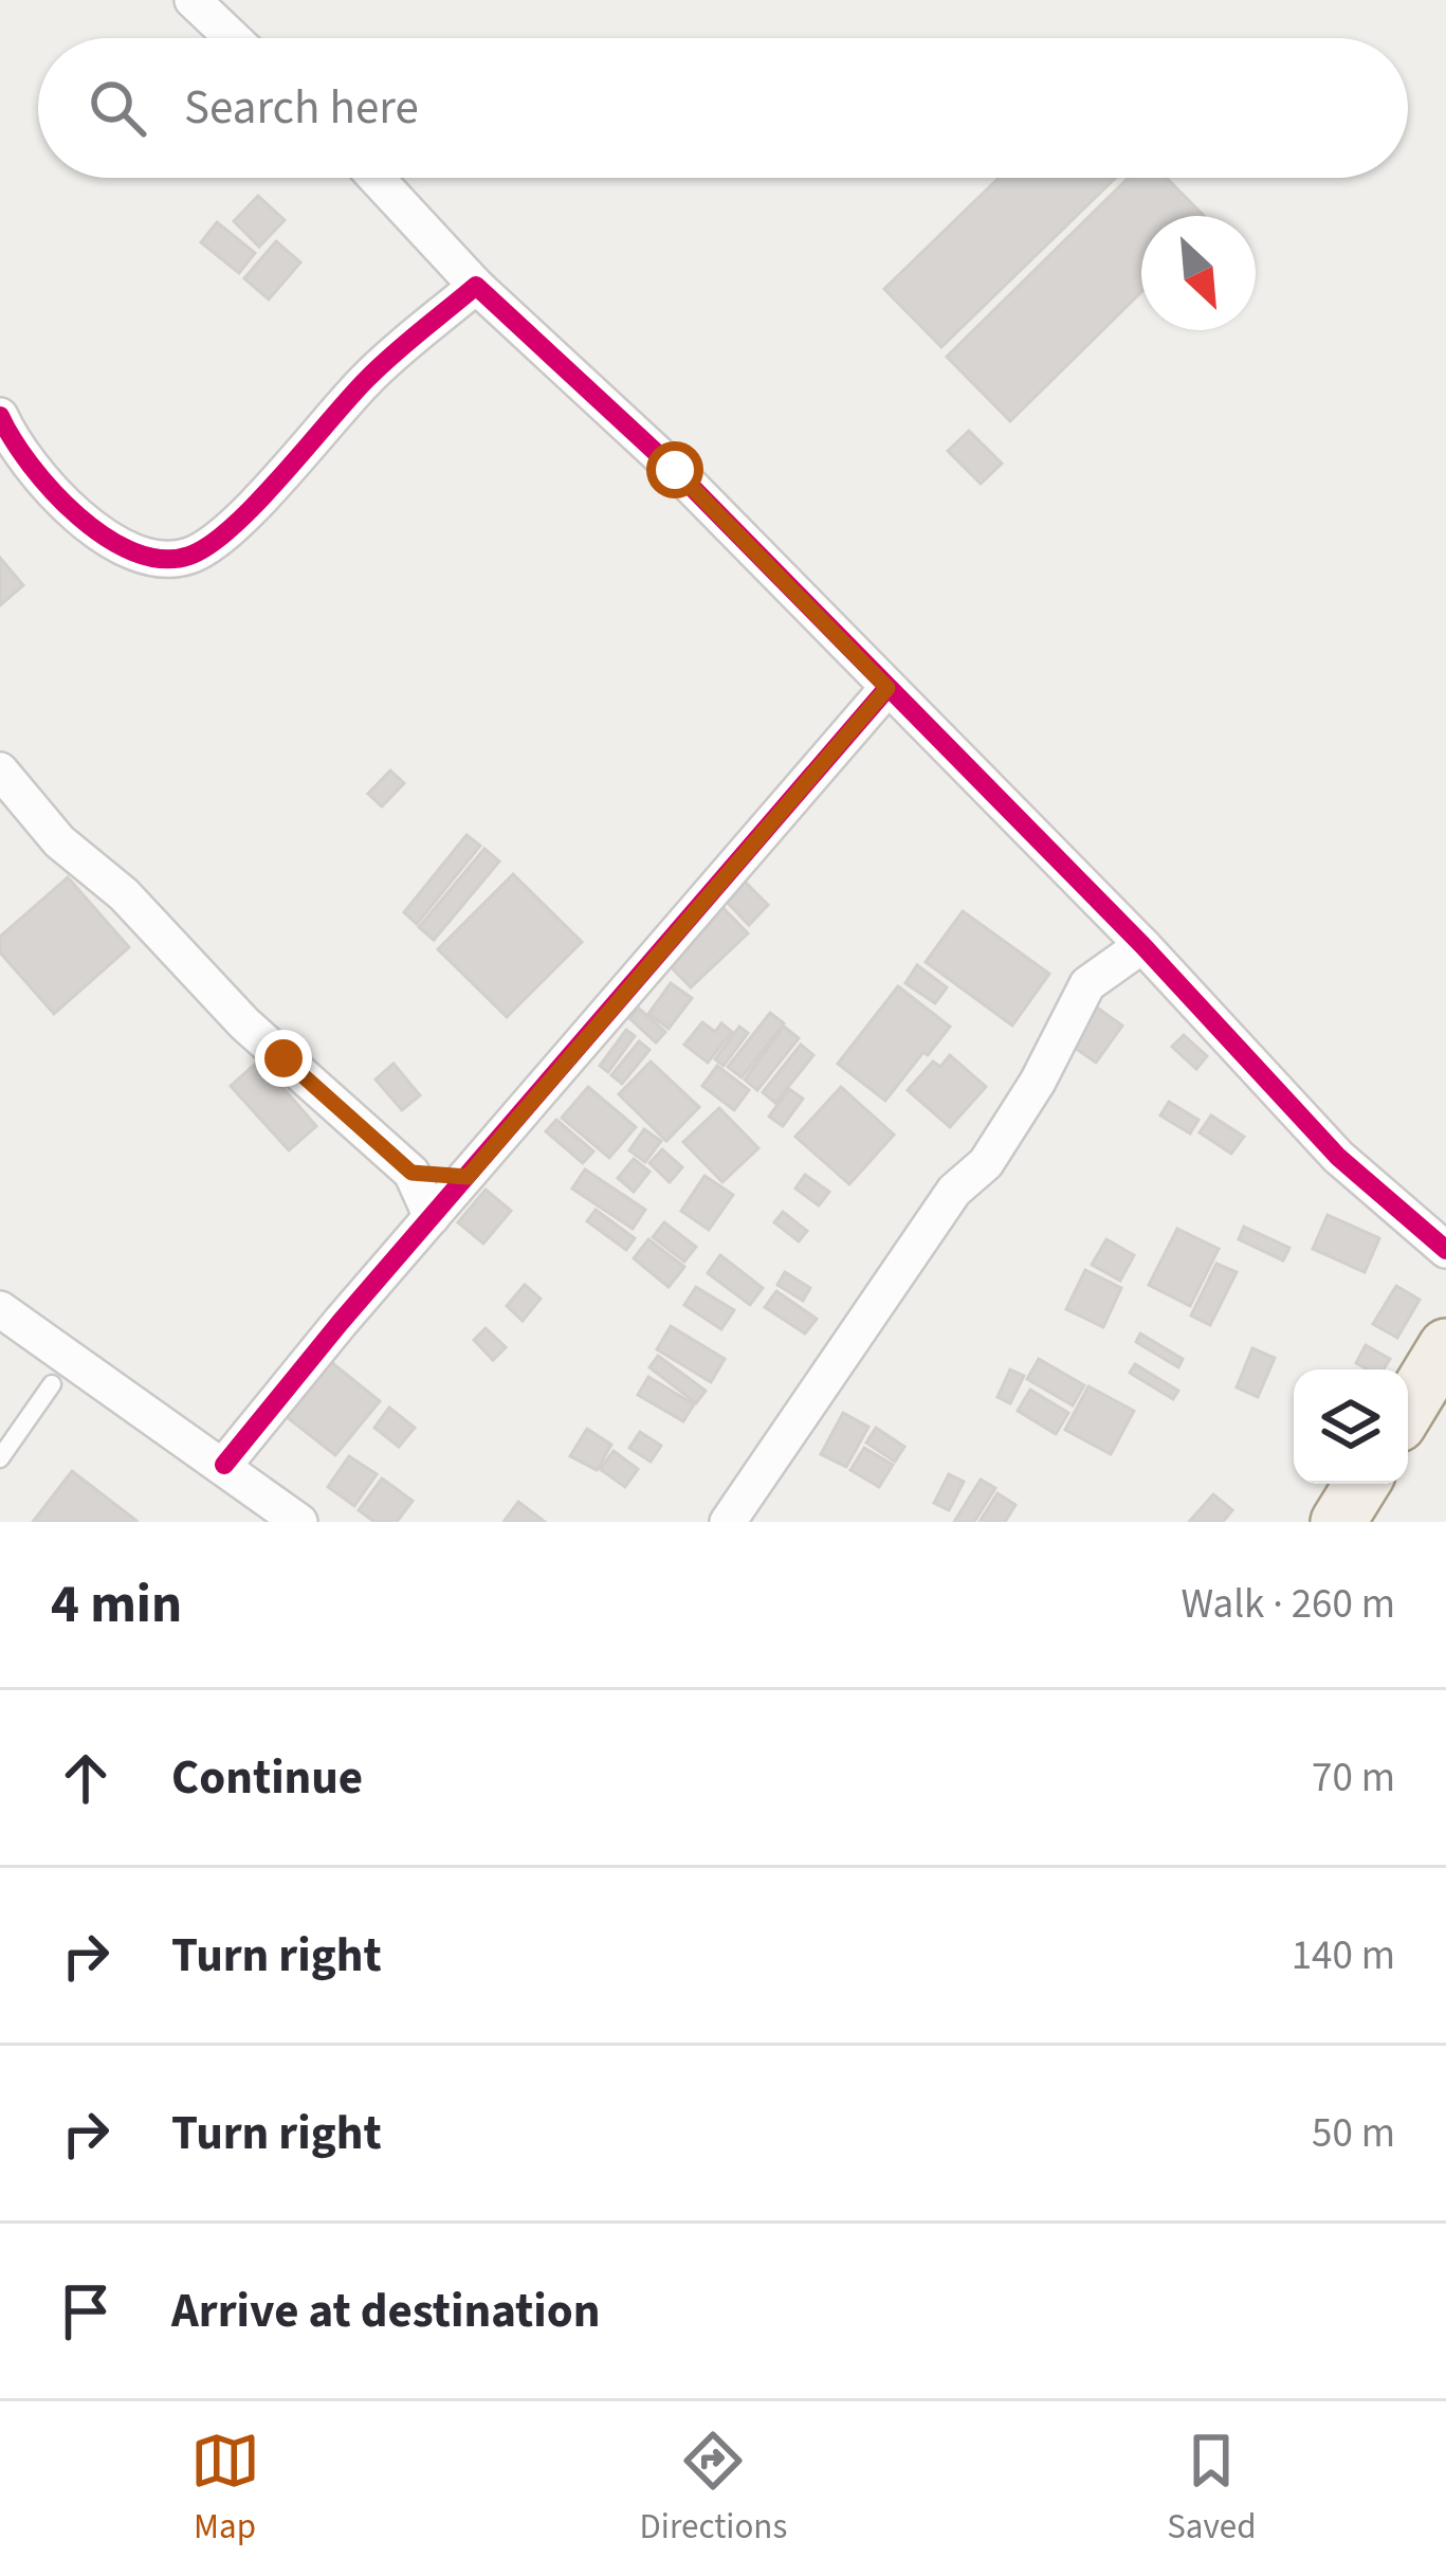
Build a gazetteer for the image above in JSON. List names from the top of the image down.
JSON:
{
  "north": "bottom right",
  "page": {
    "search": "Search here",
    "heading": ["4 min", "Walk · 260 m"],
    "list": [
      ["Continue", "70 m"],
      ["Turn right", "140 m"],
      ["Turn right", "50 m"],
      "Arrive at destination"
    ],
    "nav": ["Map", "Directions", "Saved"]
  }
}
